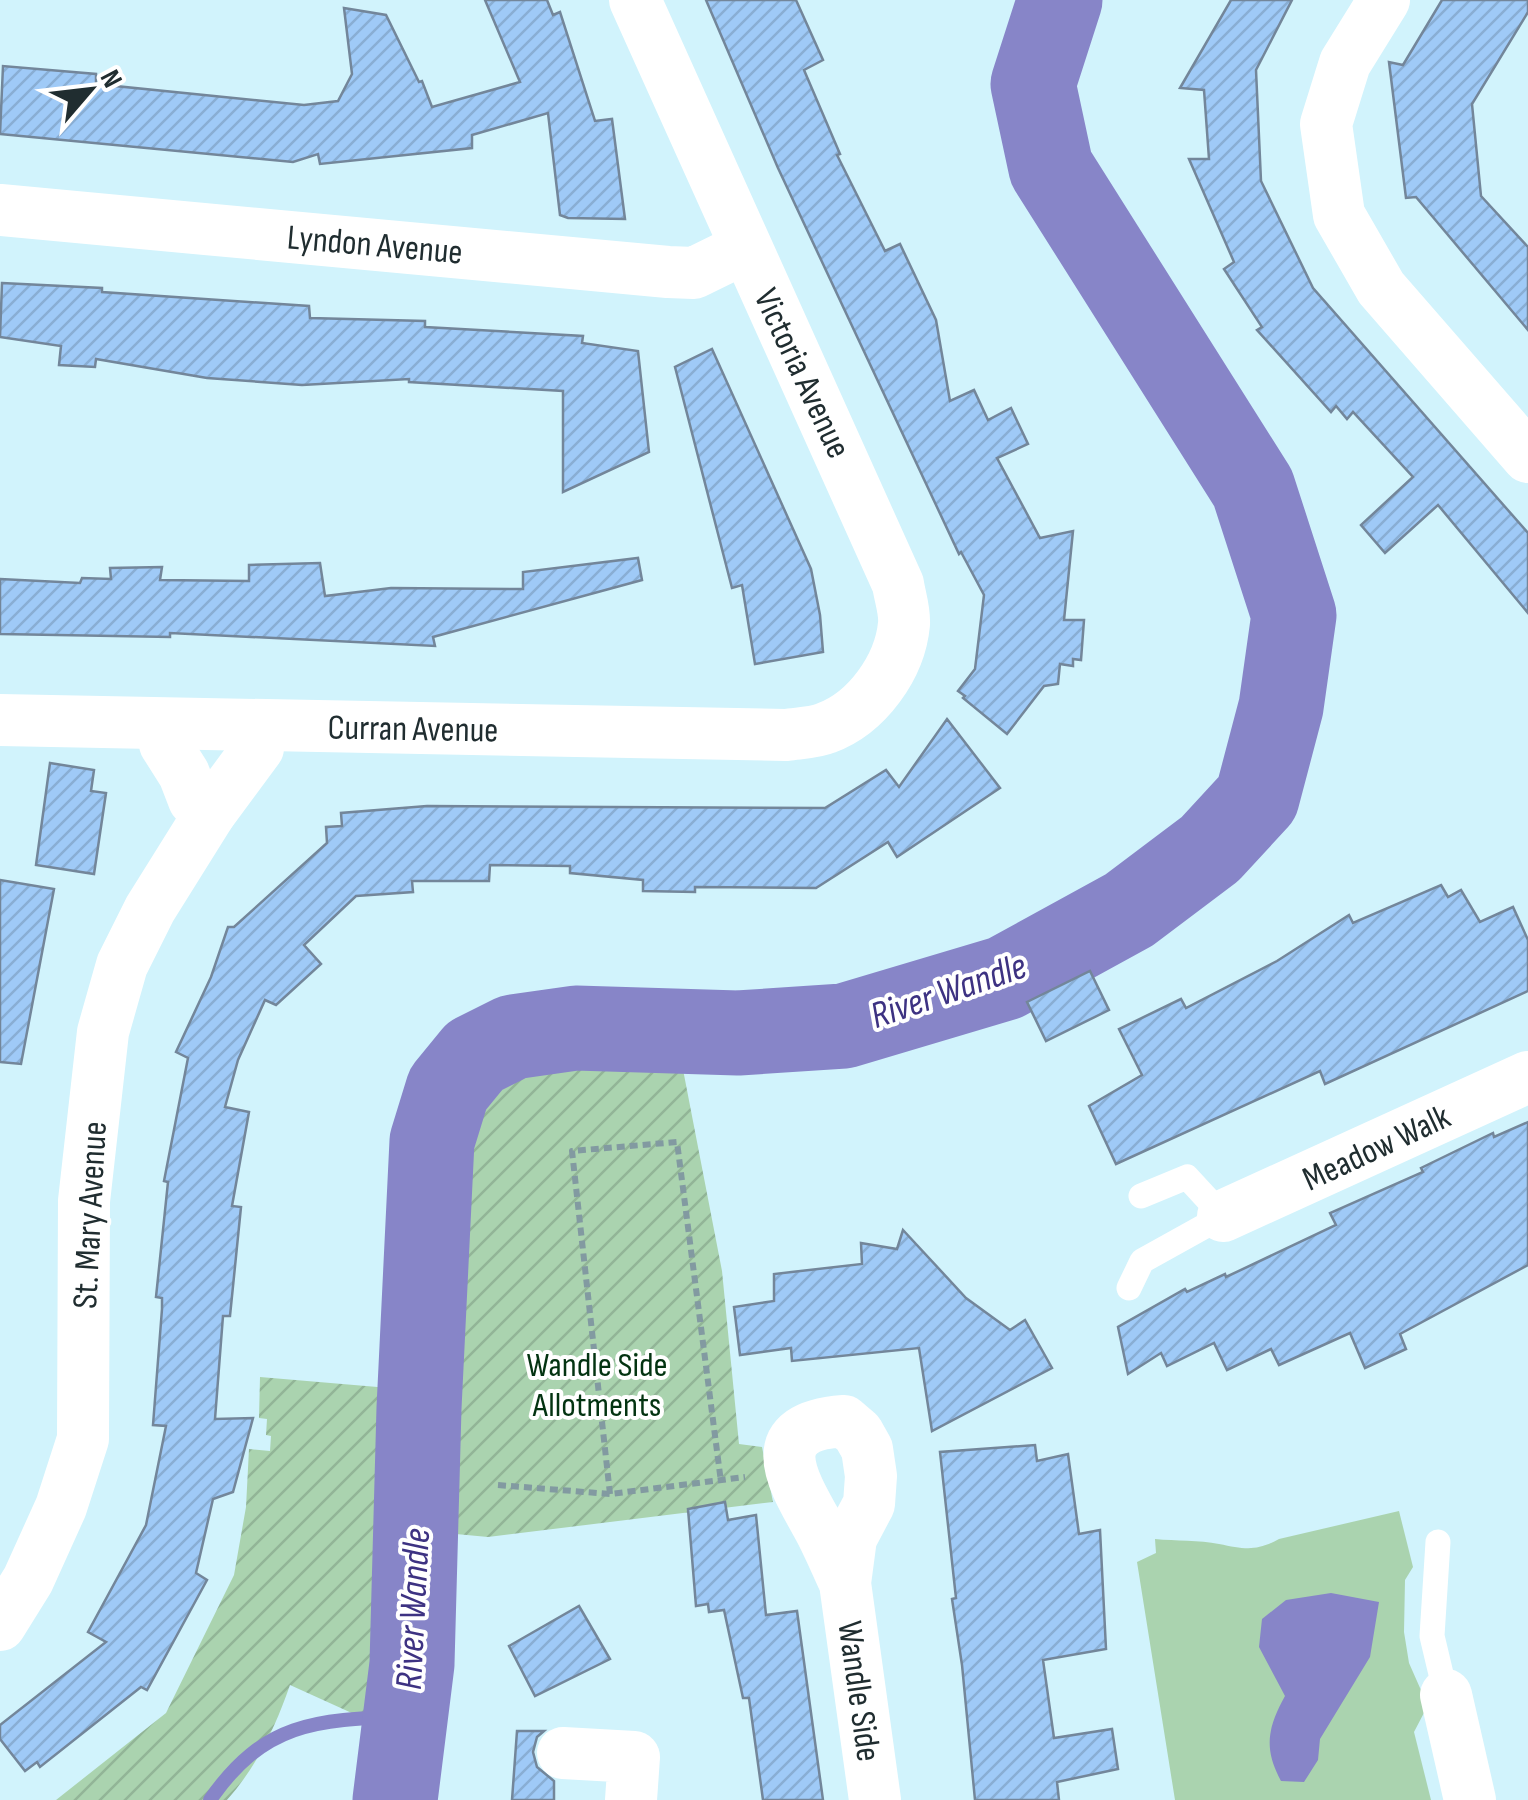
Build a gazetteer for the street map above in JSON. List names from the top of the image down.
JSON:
{
  "streets": {
    "street": [
      "Lyndon Avenue",
      "Victoria Avenue",
      "Curran Avenue",
      "Meadow Walk",
      "St. Mary Avenue",
      "Wandle Side"
    ]
  },
  "crossings": [
    ["Lyndon Avenue", "Victoria Avenue"],
    ["Victoria Avenue", "Curran Avenue"],
    ["Curran Avenue", "St. Mary Avenue"]
  ],
  "water": ["River Wandle"],
  "parks": ["Wandle Side Allotments"],
  "north": "top right"
}
